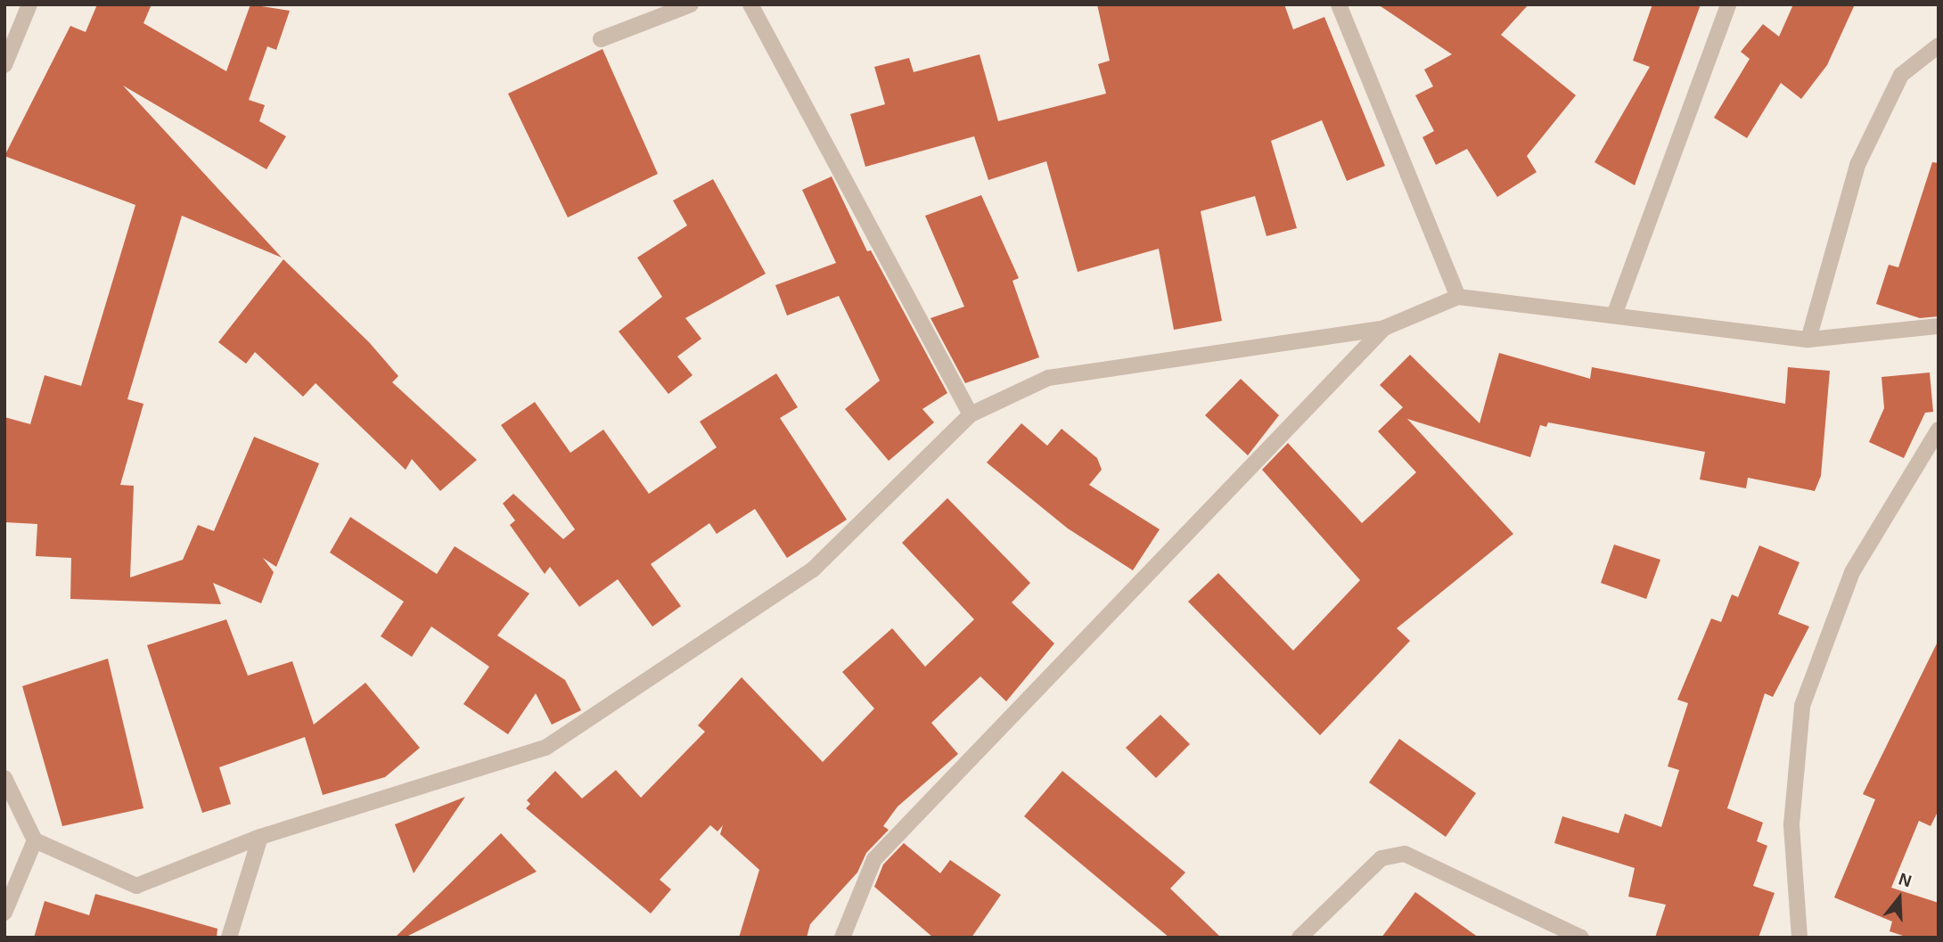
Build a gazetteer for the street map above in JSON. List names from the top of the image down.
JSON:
{
  "north": "top"
}
